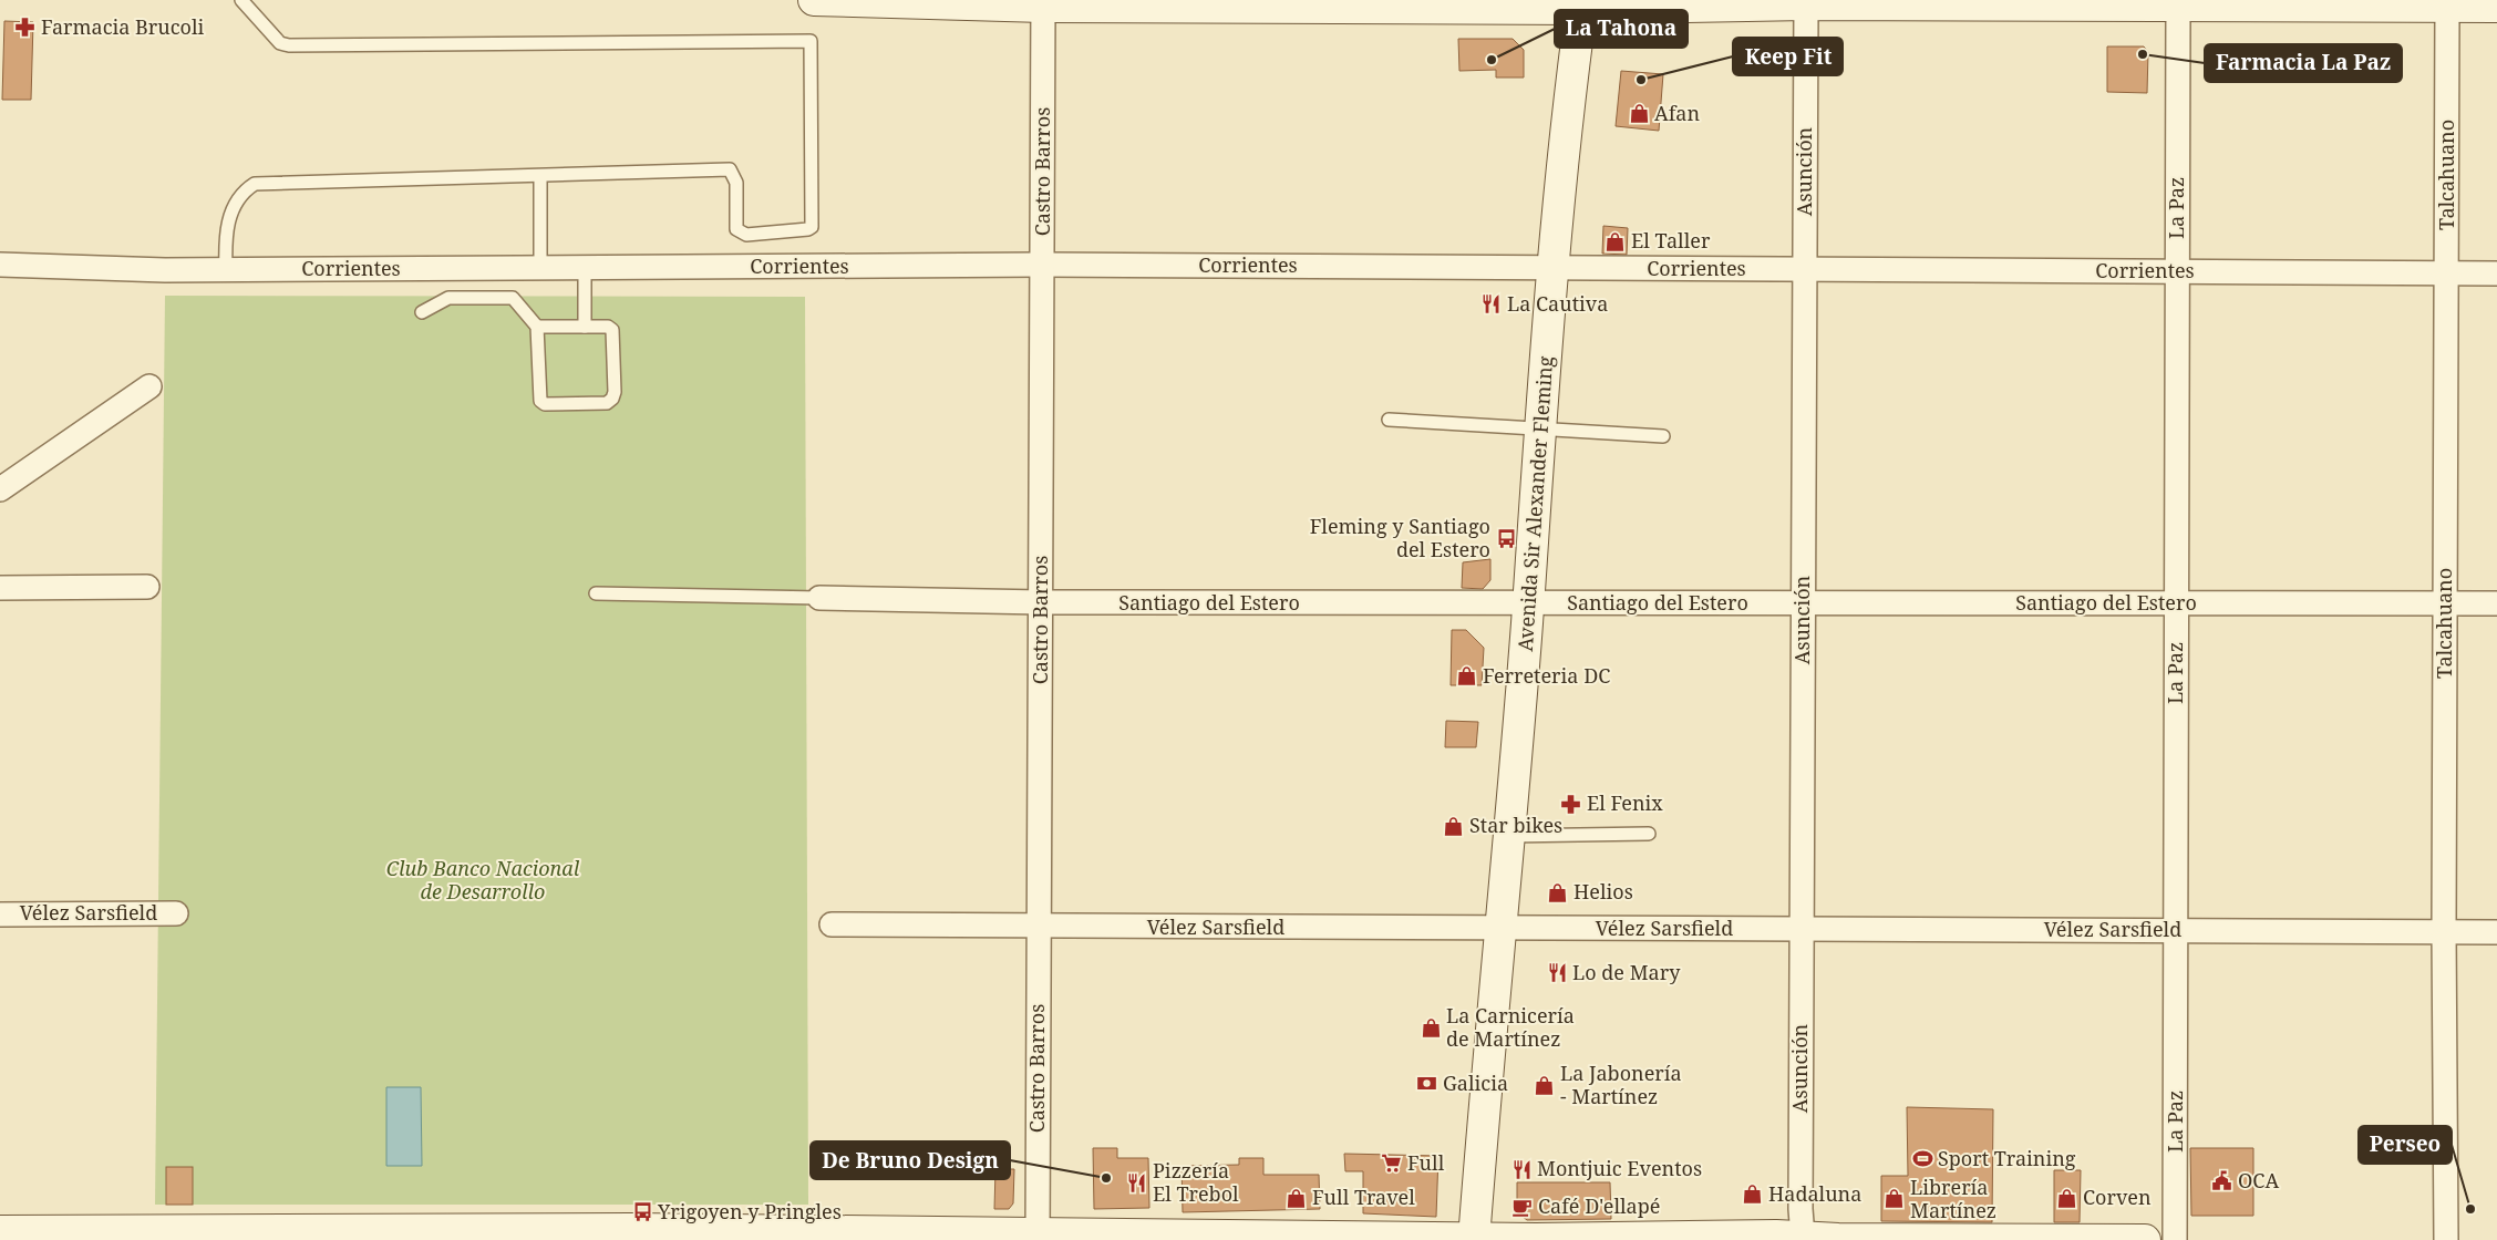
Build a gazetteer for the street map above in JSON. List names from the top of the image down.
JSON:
{
  "streets": {
    "street": [
      "Castro Barros",
      "Asunción",
      "Talcahuano",
      "La Paz",
      "Corrientes",
      "Avenida Sir Alexander Fleming",
      "Santiago del Estero",
      "Vélez Sarsfield"
    ]
  },
  "crossings": [
    ["Castro Barros", "Corrientes"],
    ["Castro Barros", "Santiago del Estero"],
    ["Castro Barros", "Vélez Sarsfield"],
    ["Asunción", "Corrientes"],
    ["Asunción", "Santiago del Estero"],
    ["Asunción", "Vélez Sarsfield"],
    ["Talcahuano", "Corrientes"],
    ["Talcahuano", "Santiago del Estero"],
    ["Talcahuano", "Vélez Sarsfield"],
    ["La Paz", "Corrientes"],
    ["La Paz", "Santiago del Estero"],
    ["La Paz", "Vélez Sarsfield"],
    ["Corrientes", "Avenida Sir Alexander Fleming"],
    ["Avenida Sir Alexander Fleming", "Santiago del Estero"],
    ["Avenida Sir Alexander Fleming", "Vélez Sarsfield"]
  ],
  "parks": ["Club Banco Nacional de Desarrollo"],
  "places": {
    "pharmacy": ["Farmacia Brucoli", "El Fenix"],
    "other": [
      "Farmacia La Paz",
      "La Tahona",
      "Keep Fit",
      "De Bruno Design",
      "Perseo"
    ],
    "shop": [
      "Afan",
      "El Taller",
      "Ferreteria DC",
      "Star bikes",
      "Helios",
      "La Carnicería de Martínez",
      "La Jabonería - Martínez",
      "Hadaluna",
      "Full Travel",
      "Corven",
      "Librería Martínez"
    ],
    "restaurant": [
      "La Cautiva",
      "Lo de Mary",
      "Montjuic Eventos",
      "Pizzería El Trebol"
    ],
    "bus stop": ["Fleming y Santiago del Estero", "Yrigoyen y Pringles"],
    "bank": ["Galicia"],
    "sports": ["Sport Training"],
    "supermarket": ["Full"],
    "public building": ["OCA"],
    "cafe": ["Café D'ellapé"]
  }
}
